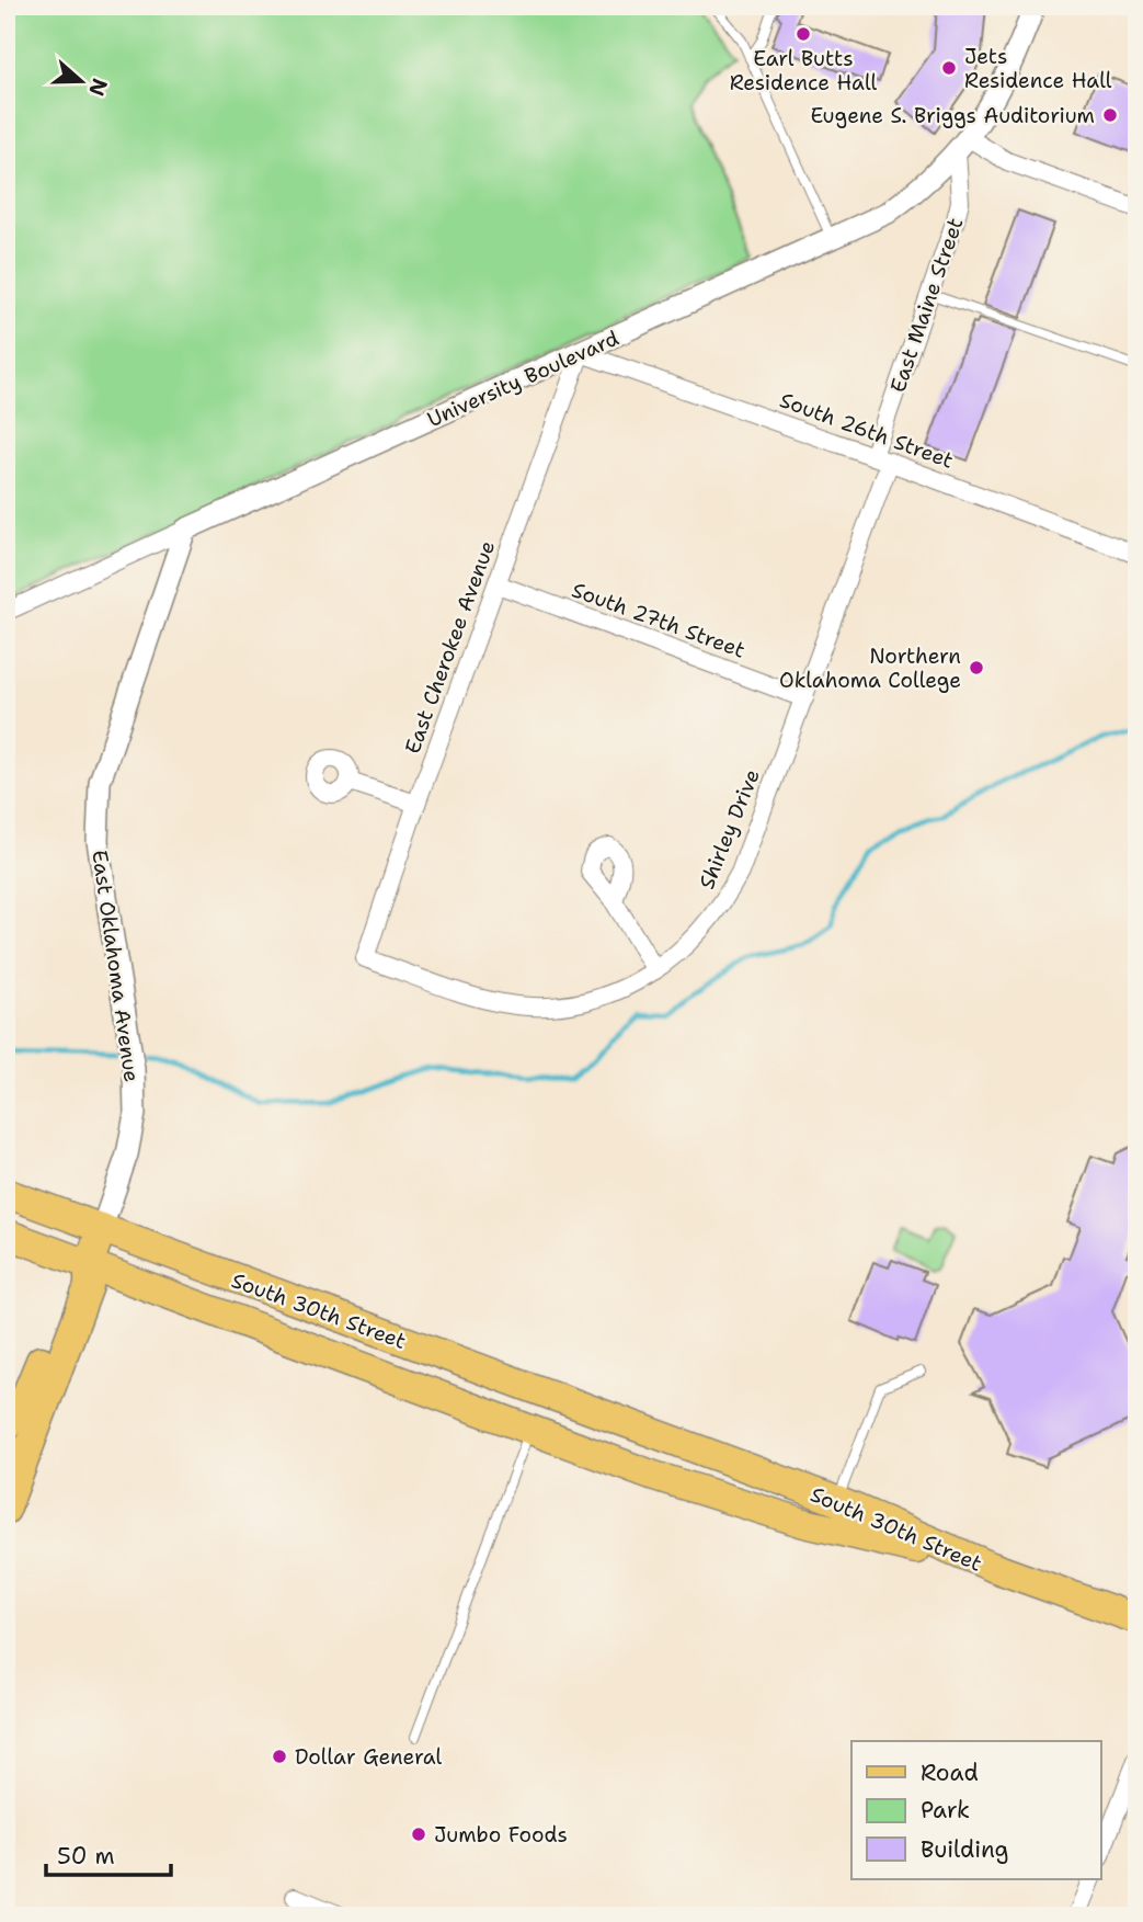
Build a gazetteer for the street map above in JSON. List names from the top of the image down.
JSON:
{
  "streets": {
    "main road": ["South 30th Street"],
    "street": [
      "East Maine Street",
      "University Boulevard",
      "South 26th Street",
      "South 27th Street",
      "East Cherokee Avenue",
      "Shirley Drive",
      "East Oklahoma Avenue"
    ]
  },
  "crossings": [
    ["East Maine Street", "University Boulevard"],
    ["East Maine Street", "South 26th Street"],
    ["East Maine Street", "South 27th Street"],
    ["East Maine Street", "Shirley Drive"],
    ["University Boulevard", "South 26th Street"],
    ["University Boulevard", "East Cherokee Avenue"],
    ["University Boulevard", "East Oklahoma Avenue"],
    ["South 26th Street", "East Cherokee Avenue"],
    ["South 27th Street", "East Cherokee Avenue"],
    ["South 27th Street", "Shirley Drive"],
    ["East Cherokee Avenue", "Shirley Drive"],
    ["East Oklahoma Avenue", "South 30th Street"]
  ],
  "places": [
    "Earl Butts Residence Hall",
    "Jets Residence Hall",
    "Eugene S. Briggs Auditorium",
    "Northern Oklahoma College",
    "Dollar General",
    "Jumbo Foods"
  ],
  "legend": ["Road", "Park", "Building"],
  "scale_bar": "50 m",
  "north": "right"
}
